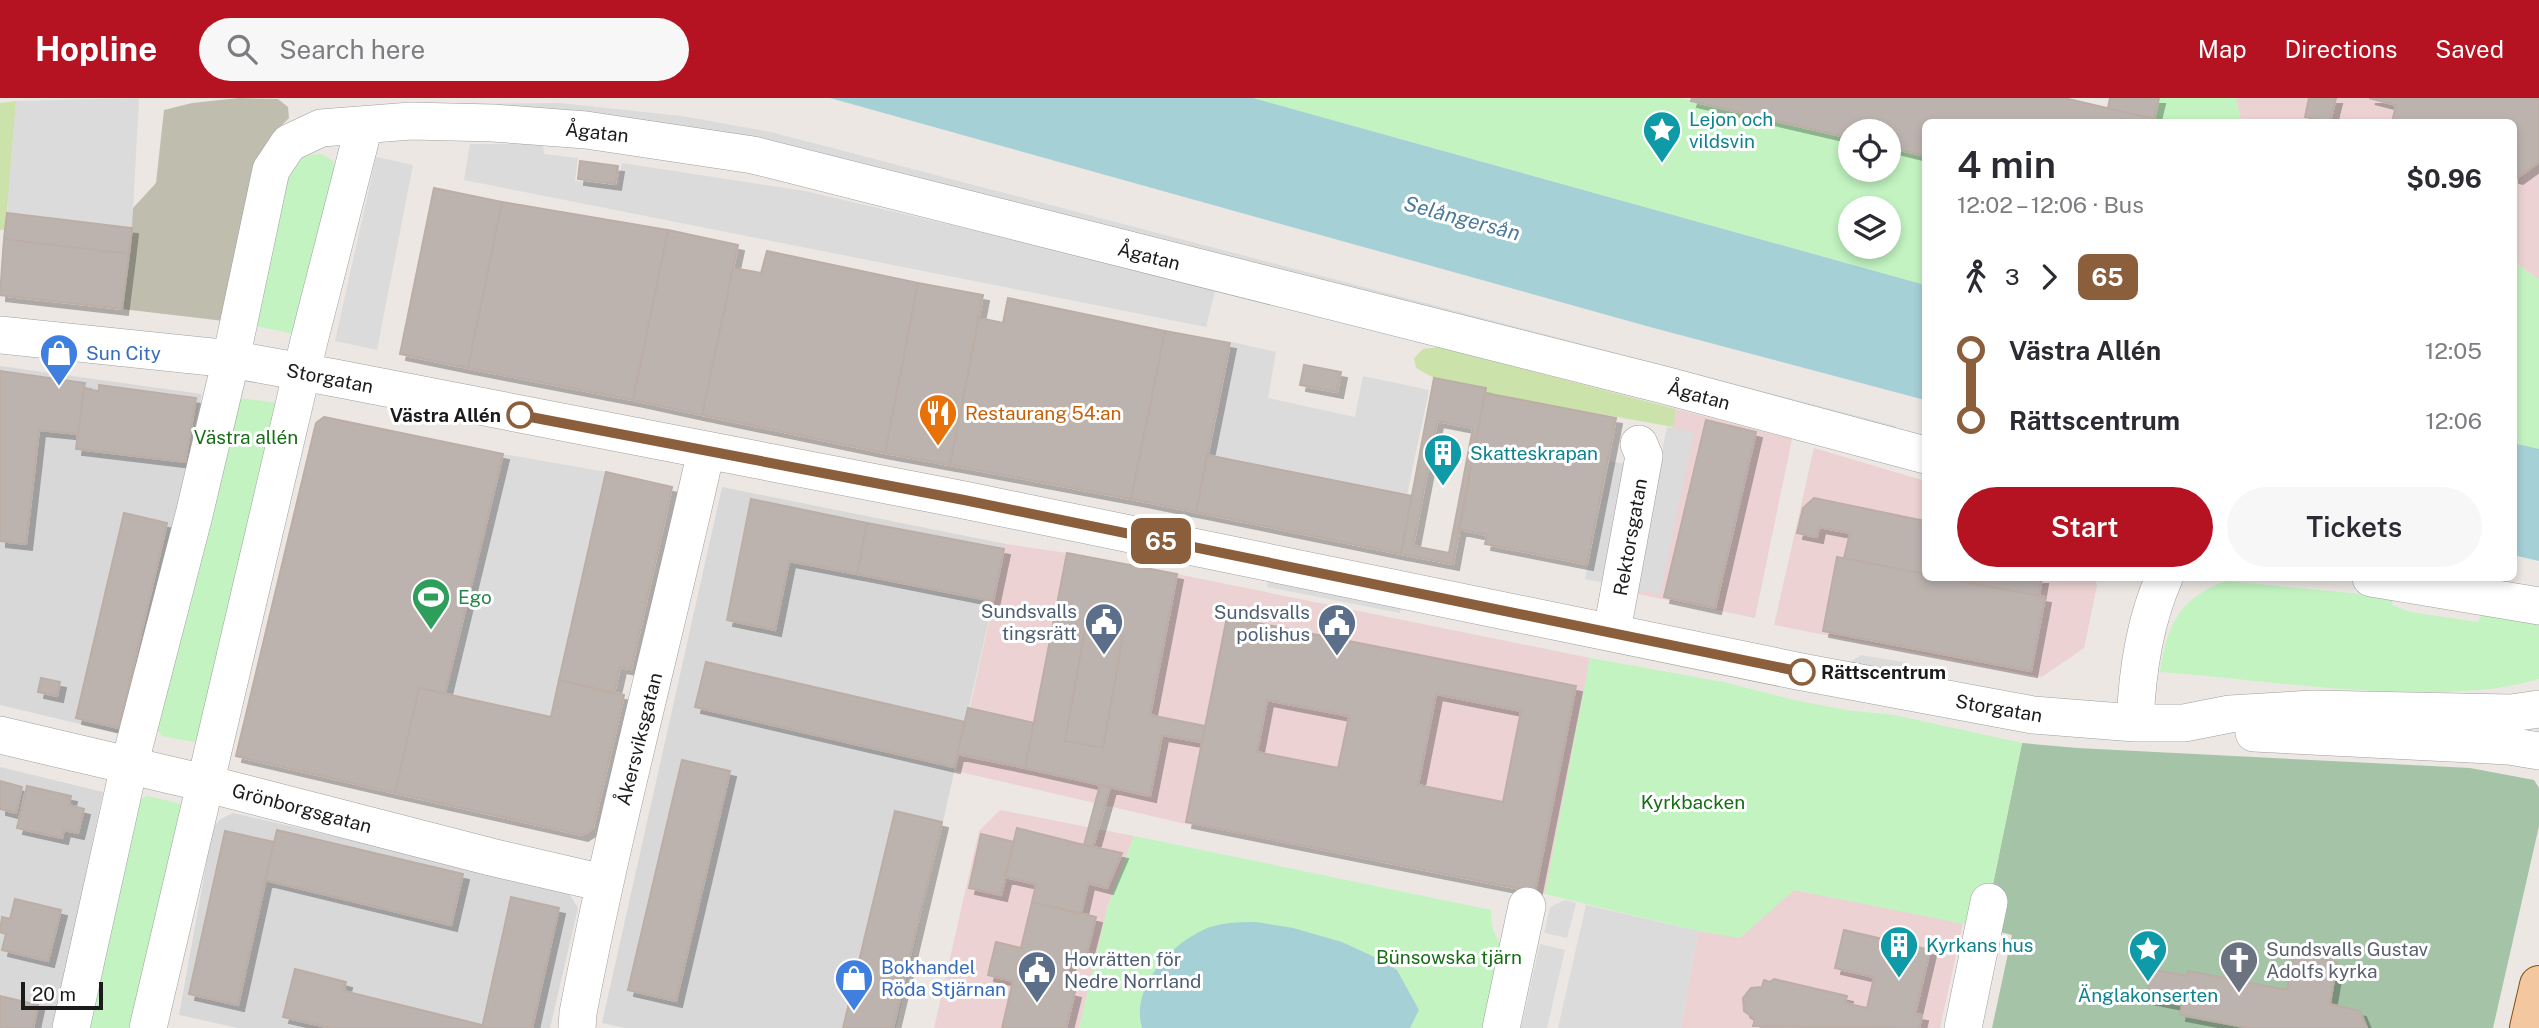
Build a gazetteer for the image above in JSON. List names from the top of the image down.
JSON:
{
  "streets": {
    "street": [
      "Ågatan",
      "Storgatan",
      "Rektorsgatan",
      "Åkersviksgatan",
      "Grönborgsgatan"
    ]
  },
  "crossings": [
    ["Storgatan", "Rektorsgatan"],
    ["Storgatan", "Åkersviksgatan"],
    ["Åkersviksgatan", "Grönborgsgatan"]
  ],
  "water": ["Selångersån"],
  "parks": ["Västra allén", "Kyrkbacken", "Bünsowska tjärn"],
  "places": {
    "place": ["Lejon och vildsvin", "Änglakonserten"],
    "shop": ["Sun City", "Bokhandel Röda Stjärnan"],
    "other": ["Västra Allén", "Rättscentrum"],
    "restaurant": ["Restaurang 54:an"],
    "building": ["Skatteskrapan", "Kyrkans hus"],
    "sports": ["Ego"],
    "public building": ["Sundsvalls tingsrätt", "Sundsvalls polishus", "Hovrätten för Nedre Norrland"],
    "church": ["Sundsvalls Gustav Adolfs kyrka"]
  },
  "lines": ["bus line 65"],
  "scale_bar": "20 m",
  "page": {
    "header": "Hopline",
    "search": "Search here",
    "nav": ["Map", "Directions", "Saved"],
    "on_map": "65",
    "heading": ["4 min", "12:02 – 12:06 · Bus", "$0.96"],
    "legs": ["3", "65"],
    "list": [
      {
        "name": "Västra Allén",
        "value": "12:05"
      },
      {
        "name": "Rättscentrum",
        "value": "12:06"
      }
    ],
    "buttons": ["Start", "Tickets"],
    "scale": "20 m"
  }
}
